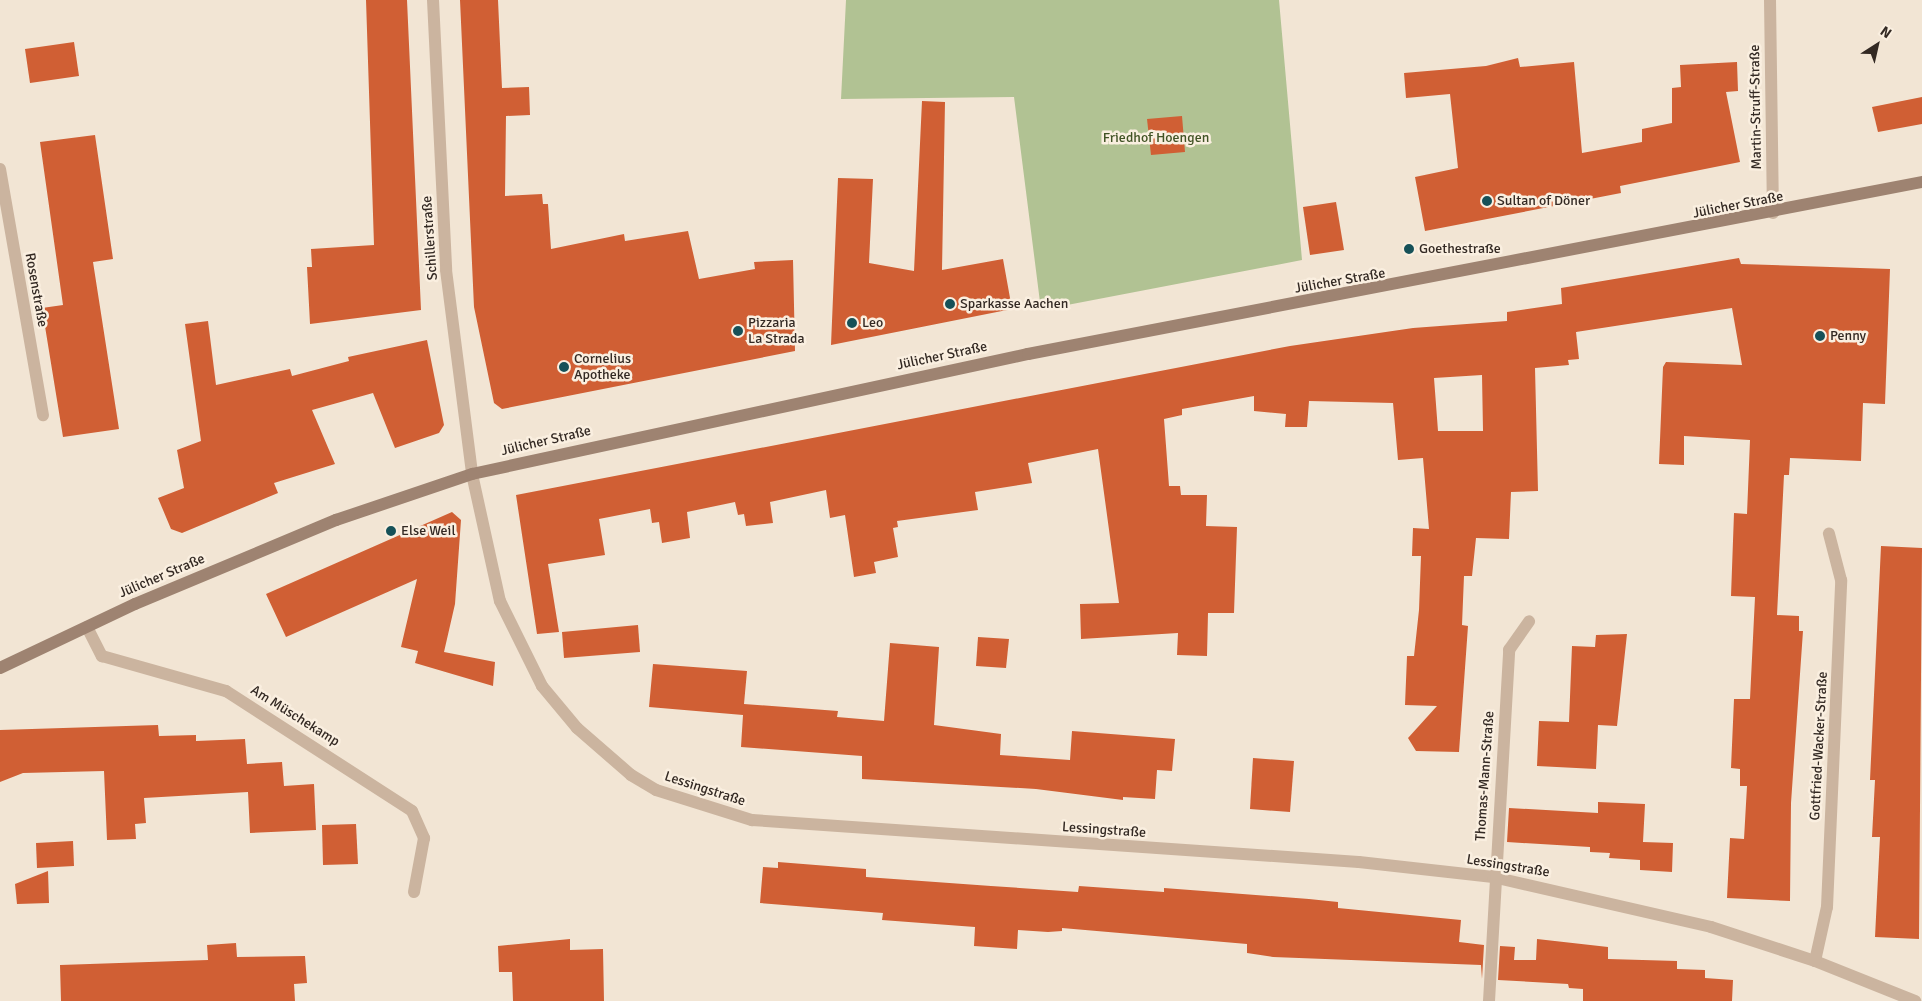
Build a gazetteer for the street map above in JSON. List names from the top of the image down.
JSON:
{
  "streets": {
    "main road": ["Jülicher Straße"],
    "street": [
      "Martin-Struff-Straße",
      "Schillerstraße",
      "Rosenstraße",
      "Am Müschekamp",
      "Gottfried-Wacker-Straße",
      "Thomas-Mann-Straße",
      "Lessingstraße"
    ]
  },
  "crossings": [
    ["Martin-Struff-Straße", "Jülicher Straße"],
    ["Jülicher Straße", "Schillerstraße"],
    ["Jülicher Straße", "Am Müschekamp"],
    ["Jülicher Straße", "Lessingstraße"],
    ["Schillerstraße", "Lessingstraße"],
    ["Gottfried-Wacker-Straße", "Lessingstraße"],
    ["Thomas-Mann-Straße", "Lessingstraße"]
  ],
  "parks": ["Friedhof Hoengen"],
  "places": [
    "Sultan of Döner",
    "Goethestraße",
    "Sparkasse Aachen",
    "Leo",
    "Pizzaria La Strada",
    "Penny",
    "Cornelius Apotheke",
    "Else Weil"
  ],
  "north": "top right"
}
